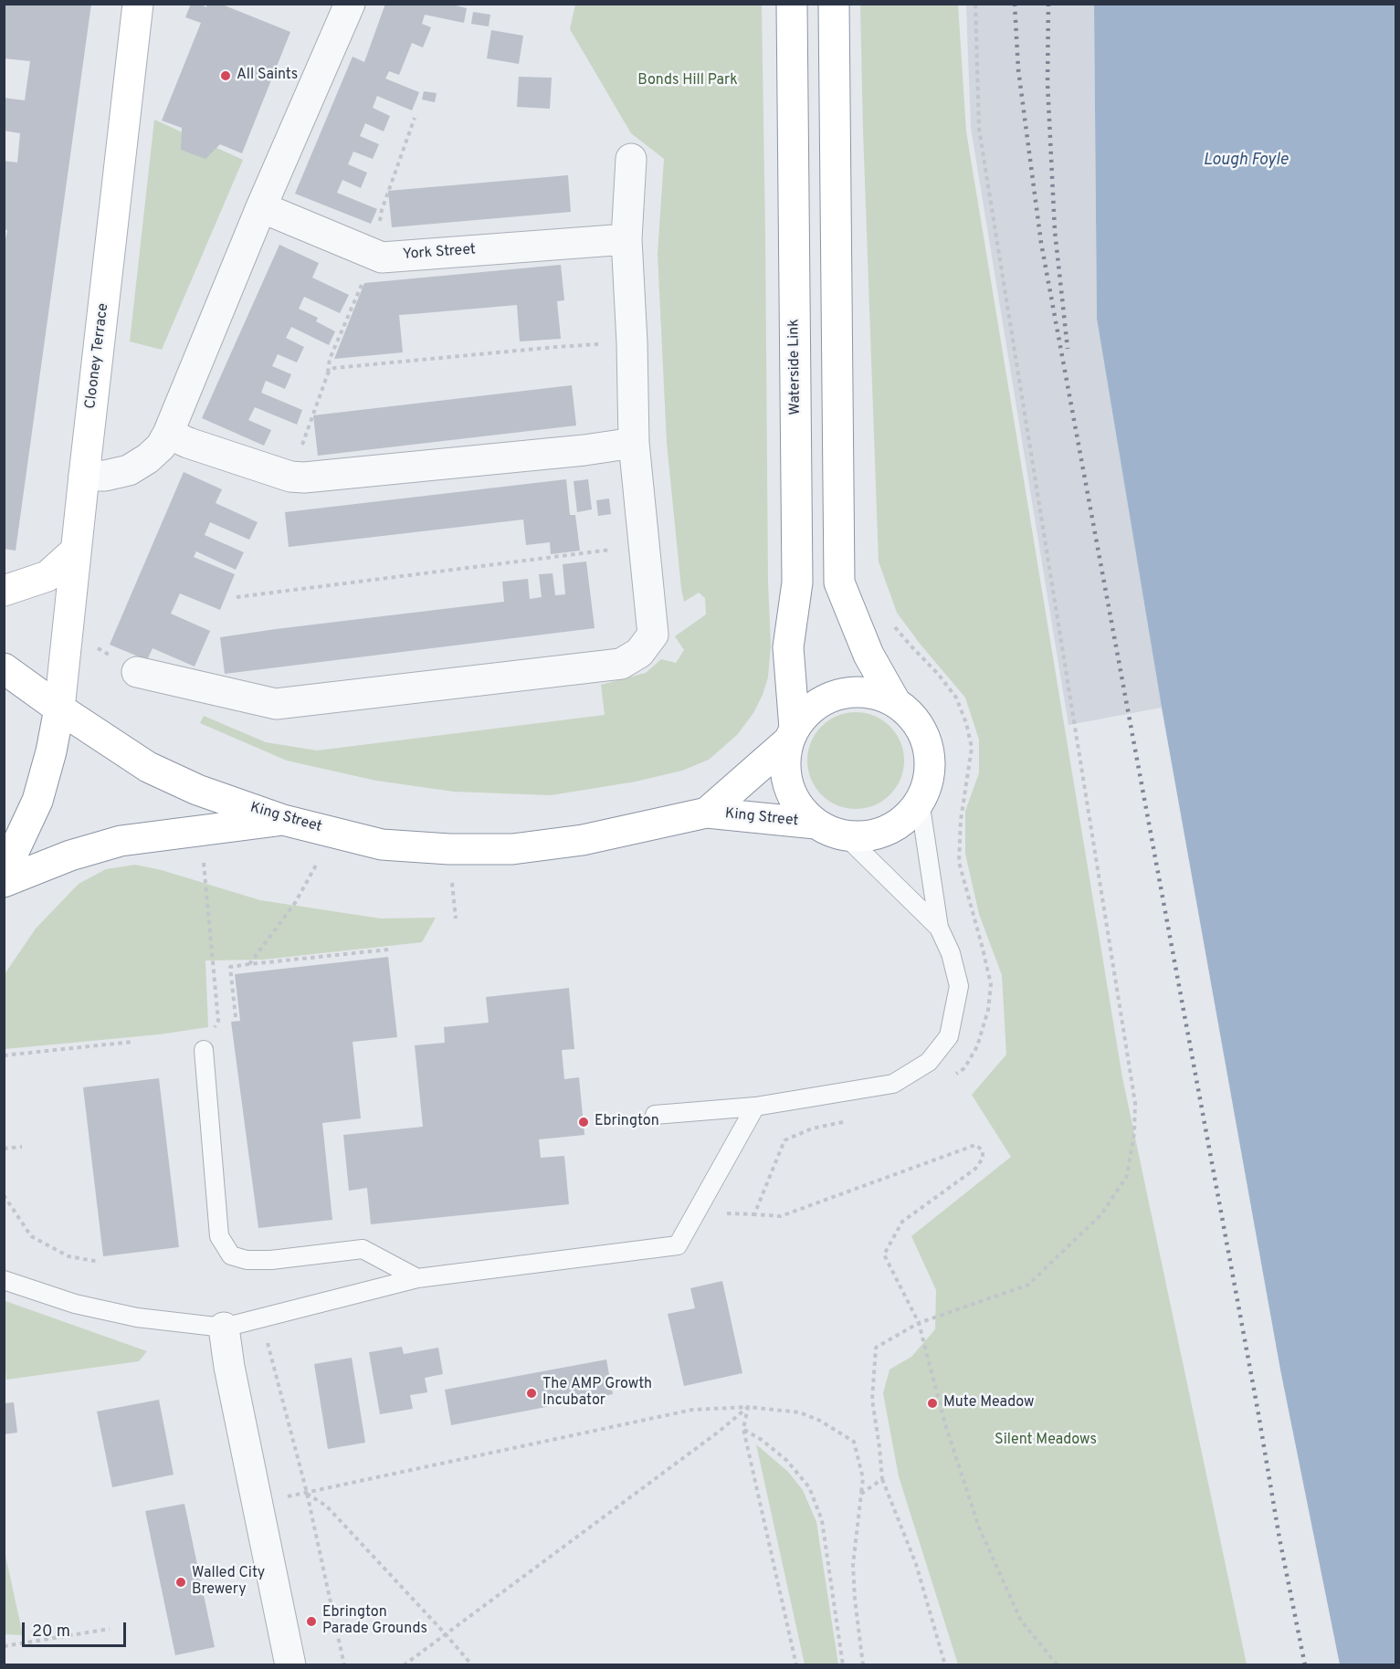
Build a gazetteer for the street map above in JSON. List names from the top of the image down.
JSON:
{
  "streets": {
    "main road": ["Clooney Terrace", "Waterside Link", "King Street"],
    "street": ["York Street"]
  },
  "crossings": [
    ["Clooney Terrace", "King Street"],
    ["Waterside Link", "King Street"]
  ],
  "water": ["Lough Foyle"],
  "parks": ["Bonds Hill Park", "Silent Meadows"],
  "places": [
    "All Saints",
    "Ebrington",
    "The AMP Growth Incubator",
    "Mute Meadow",
    "Walled City Brewery",
    "Ebrington Parade Grounds"
  ],
  "scale_bar": "20 m"
}
